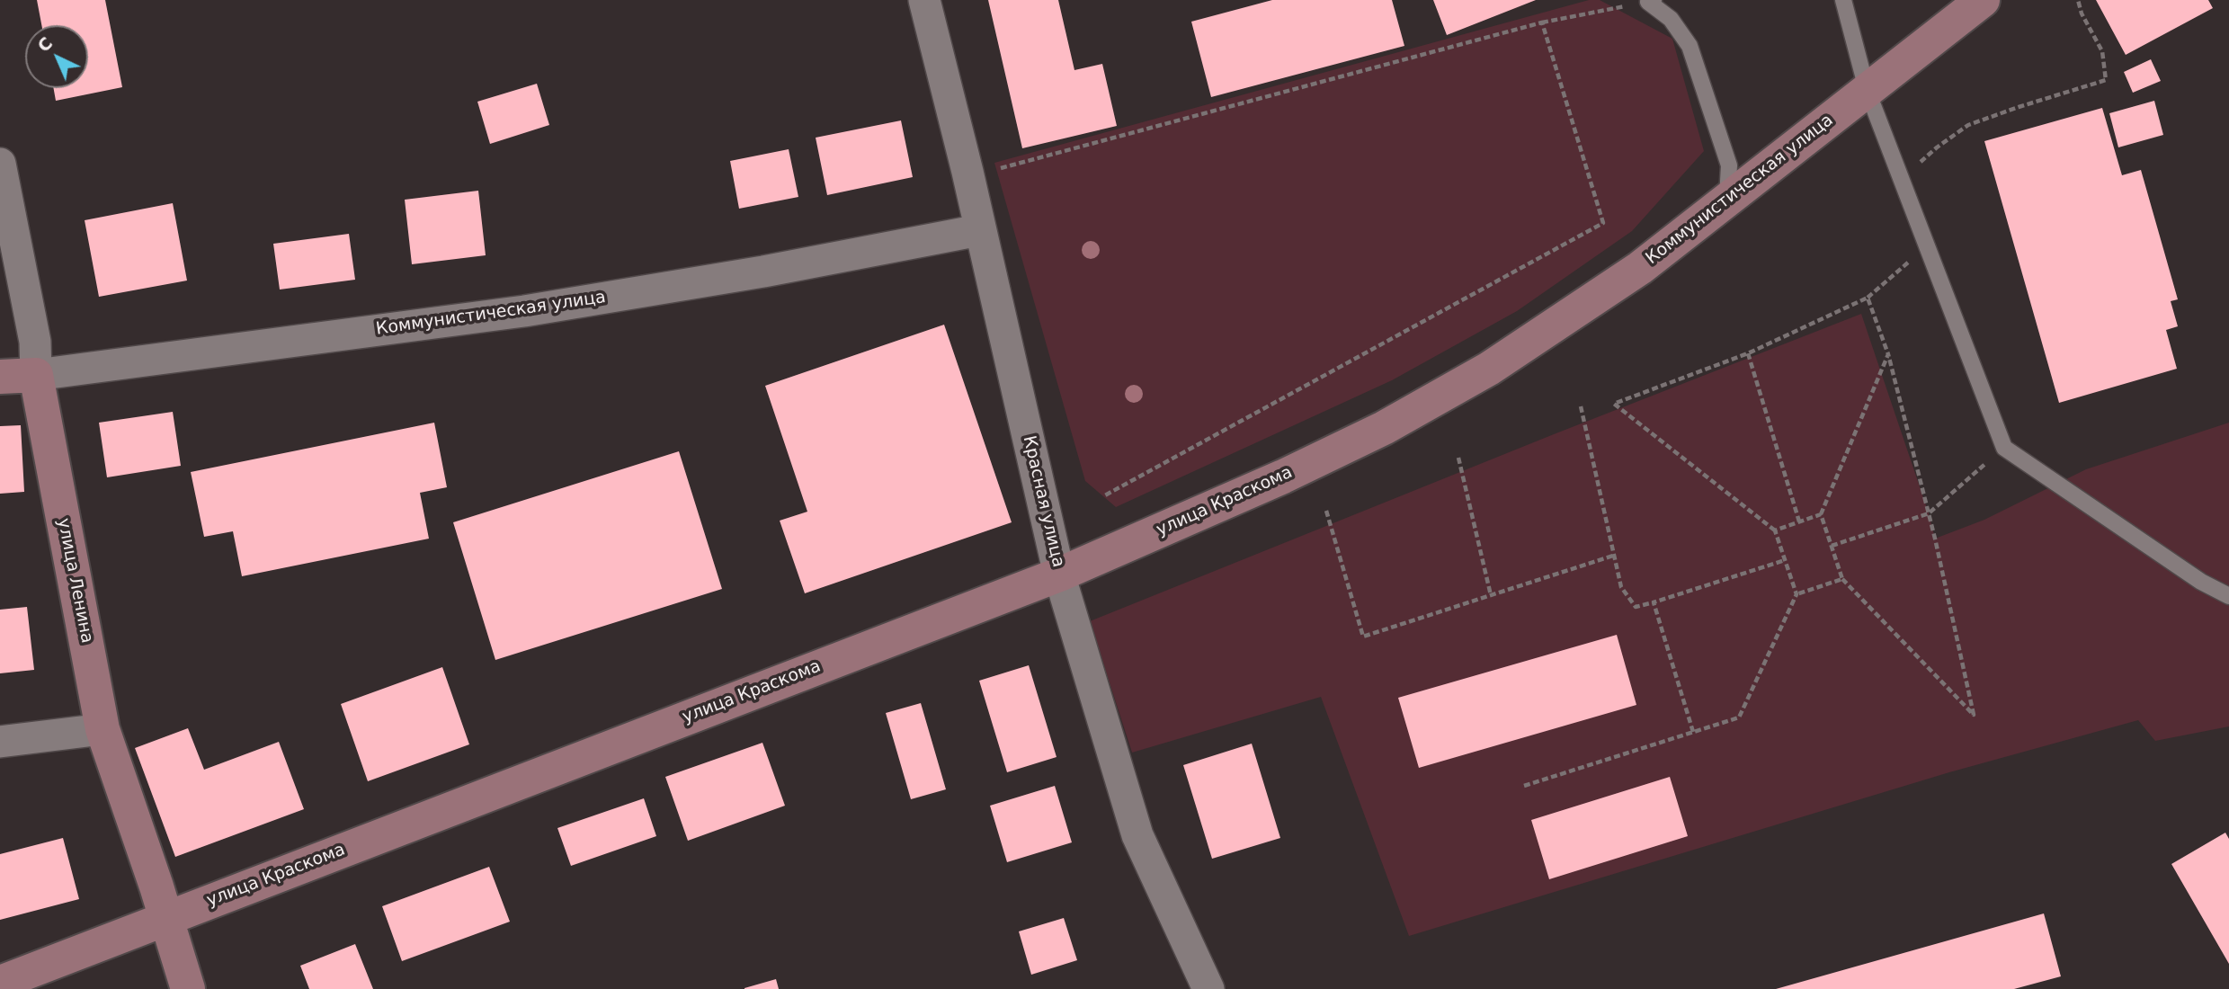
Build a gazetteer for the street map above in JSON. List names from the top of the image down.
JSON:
{
  "streets": {
    "main road": ["Коммунистическая улица", "улица Краскома", "улица Ленина"],
    "street": ["Красная улица"]
  },
  "crossings": [
    ["Коммунистическая улица", "Красная улица"],
    ["Коммунистическая улица", "улица Краскома"],
    ["Коммунистическая улица", "улица Ленина"],
    ["Красная улица", "улица Краскома"],
    ["улица Краскома", "улица Ленина"]
  ],
  "north": "top left"
}
